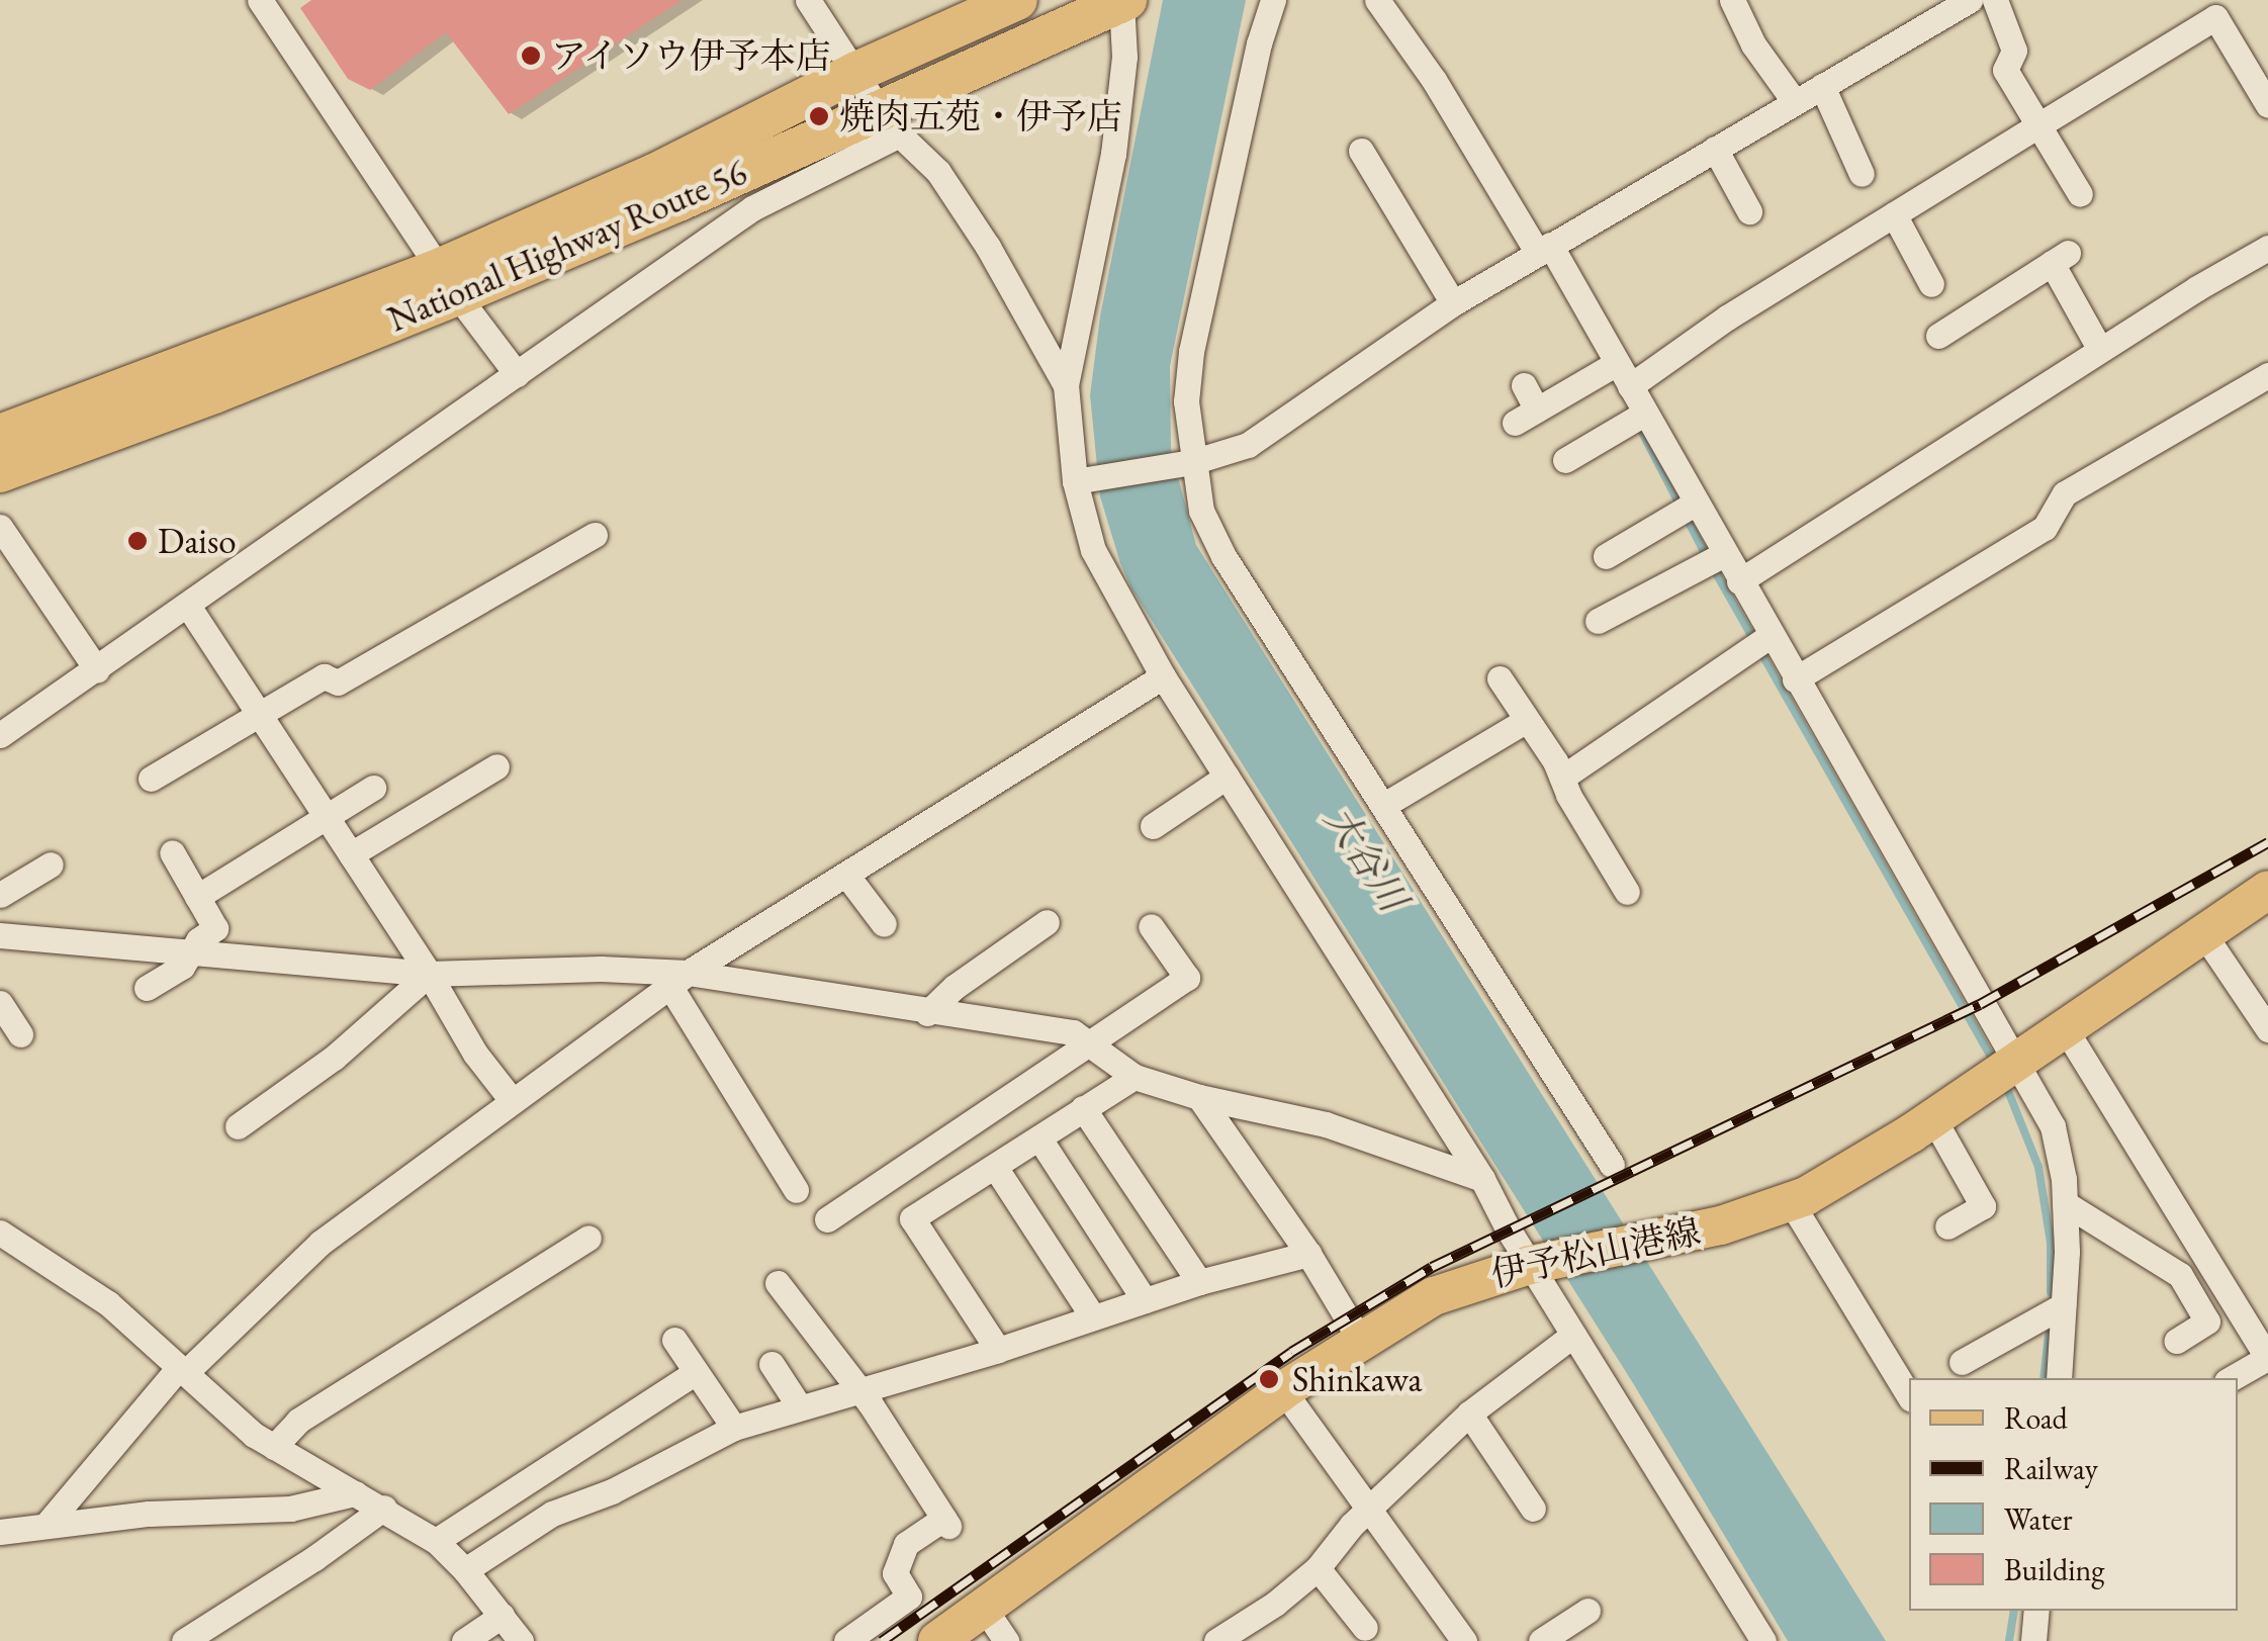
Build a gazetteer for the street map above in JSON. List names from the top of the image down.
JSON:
{
  "streets": {
    "highway": ["National Highway Route 56"],
    "main road": ["伊予松山港線"]
  },
  "water": ["大谷川"],
  "places": [
    "アイソウ伊予本店",
    "焼肉五苑・伊予店",
    "Daiso",
    "Shinkawa"
  ],
  "legend": [
    "Road",
    "Railway",
    "Water",
    "Building"
  ]
}
